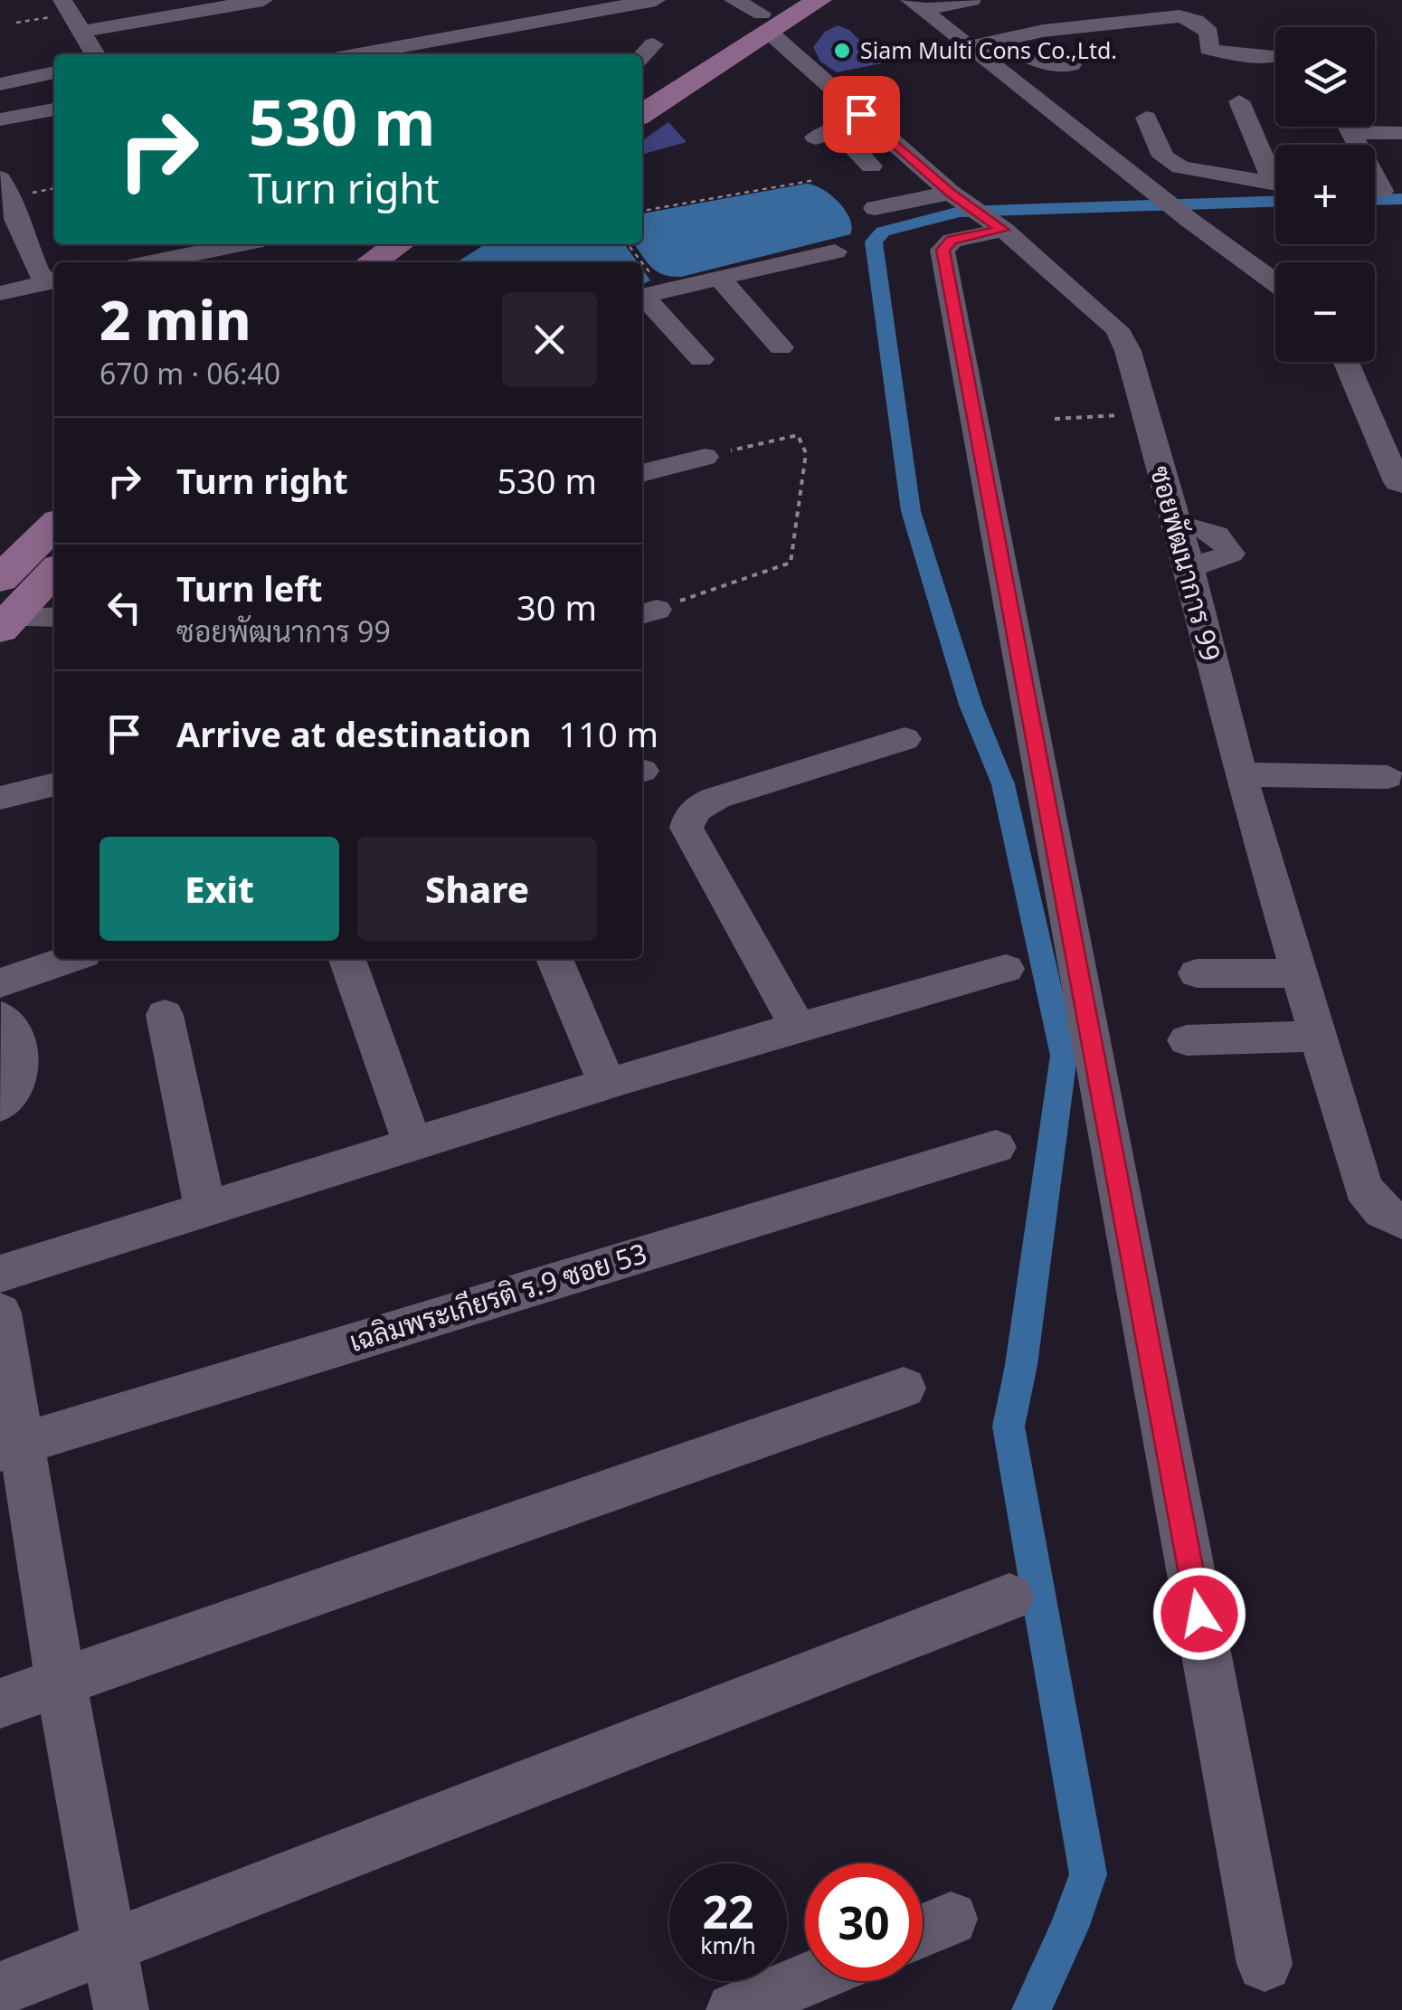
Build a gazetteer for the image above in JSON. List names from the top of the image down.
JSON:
{
  "streets": {
    "street": ["ซอยพัฒนาการ 99", "เฉลิมพระเกียรติ ร.9 ซอย 53"]
  },
  "places": ["Siam Multi Cons Co.,Ltd."],
  "page": {
    "map_buttons": ["+", "−"],
    "turn": ["530 m", "Turn right"],
    "heading": ["2 min", "670 m · 06:40"],
    "list": [
      {
        "name": "Turn right",
        "value": "530 m"
      },
      {
        "name": "Turn left",
        "note": "ซอยพัฒนาการ 99",
        "value": "30 m"
      },
      {
        "name": "Arrive at destination",
        "value": "110 m"
      }
    ],
    "buttons": ["Exit", "Share"],
    "speed": "22 km/h",
    "limit": "30"
  }
}
